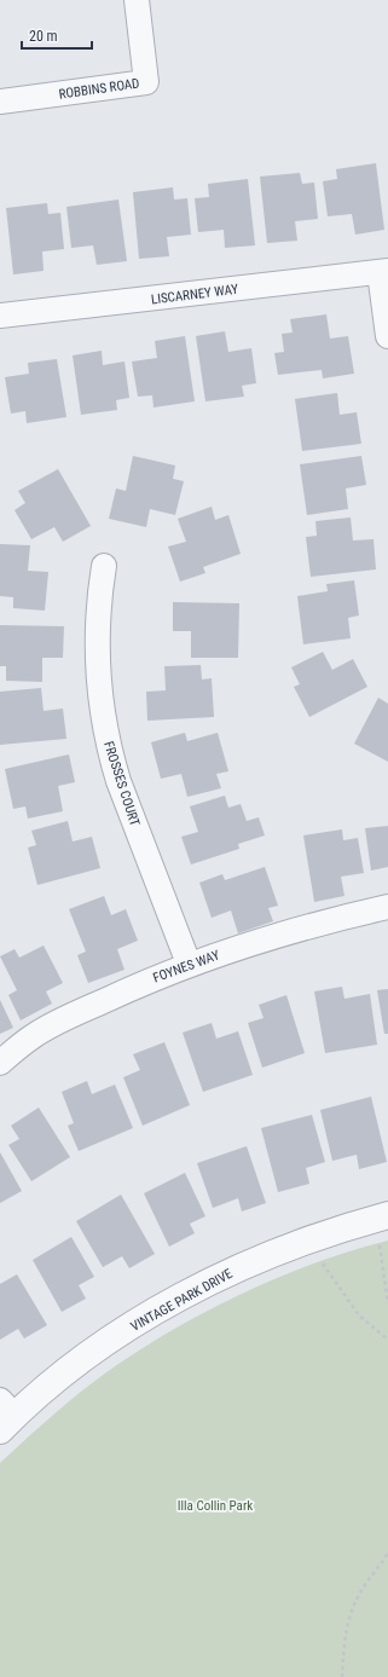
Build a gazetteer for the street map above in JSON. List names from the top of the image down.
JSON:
{
  "streets": {
    "street": [
      "ROBBINS ROAD",
      "LISCARNEY WAY",
      "FROSSES COURT",
      "FOYNES WAY",
      "VINTAGE PARK DRIVE"
    ]
  },
  "crossings": [
    ["FROSSES COURT", "FOYNES WAY"]
  ],
  "parks": ["Illa Collin Park"],
  "scale_bar": "20 m"
}
